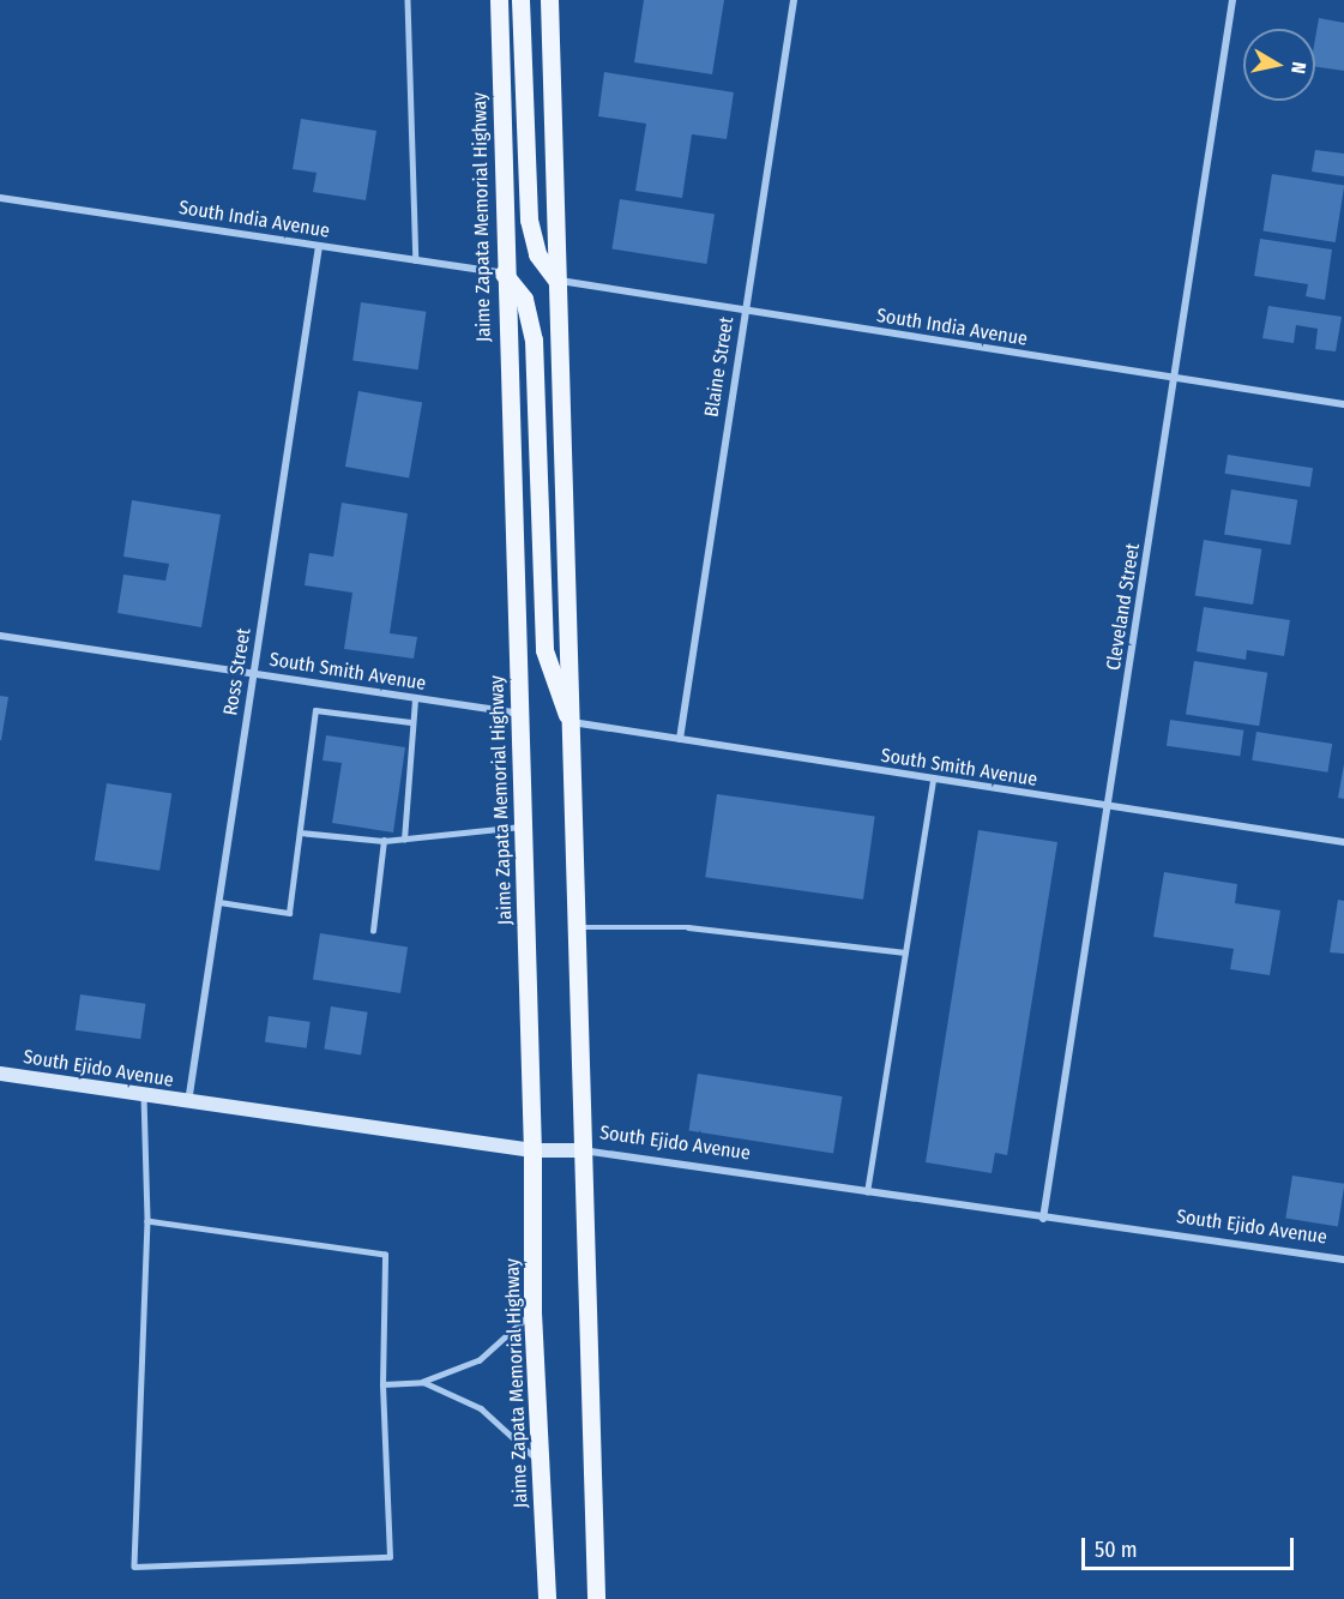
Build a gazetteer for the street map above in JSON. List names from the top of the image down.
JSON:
{
  "streets": {
    "main road": ["Jaime Zapata Memorial Highway", "South Ejido Avenue"],
    "street": [
      "South India Avenue",
      "Blaine Street",
      "Cleveland Street",
      "Ross Street",
      "South Smith Avenue"
    ]
  },
  "crossings": [
    ["Jaime Zapata Memorial Highway", "South India Avenue"],
    ["Jaime Zapata Memorial Highway", "South Smith Avenue"],
    ["Jaime Zapata Memorial Highway", "South Ejido Avenue"],
    ["South India Avenue", "Blaine Street"],
    ["South India Avenue", "Cleveland Street"],
    ["South India Avenue", "Ross Street"],
    ["Blaine Street", "South Smith Avenue"],
    ["Cleveland Street", "South Smith Avenue"],
    ["Cleveland Street", "South Ejido Avenue"],
    ["Ross Street", "South Smith Avenue"],
    ["Ross Street", "South Ejido Avenue"]
  ],
  "scale_bar": "50 m",
  "north": "right"
}
